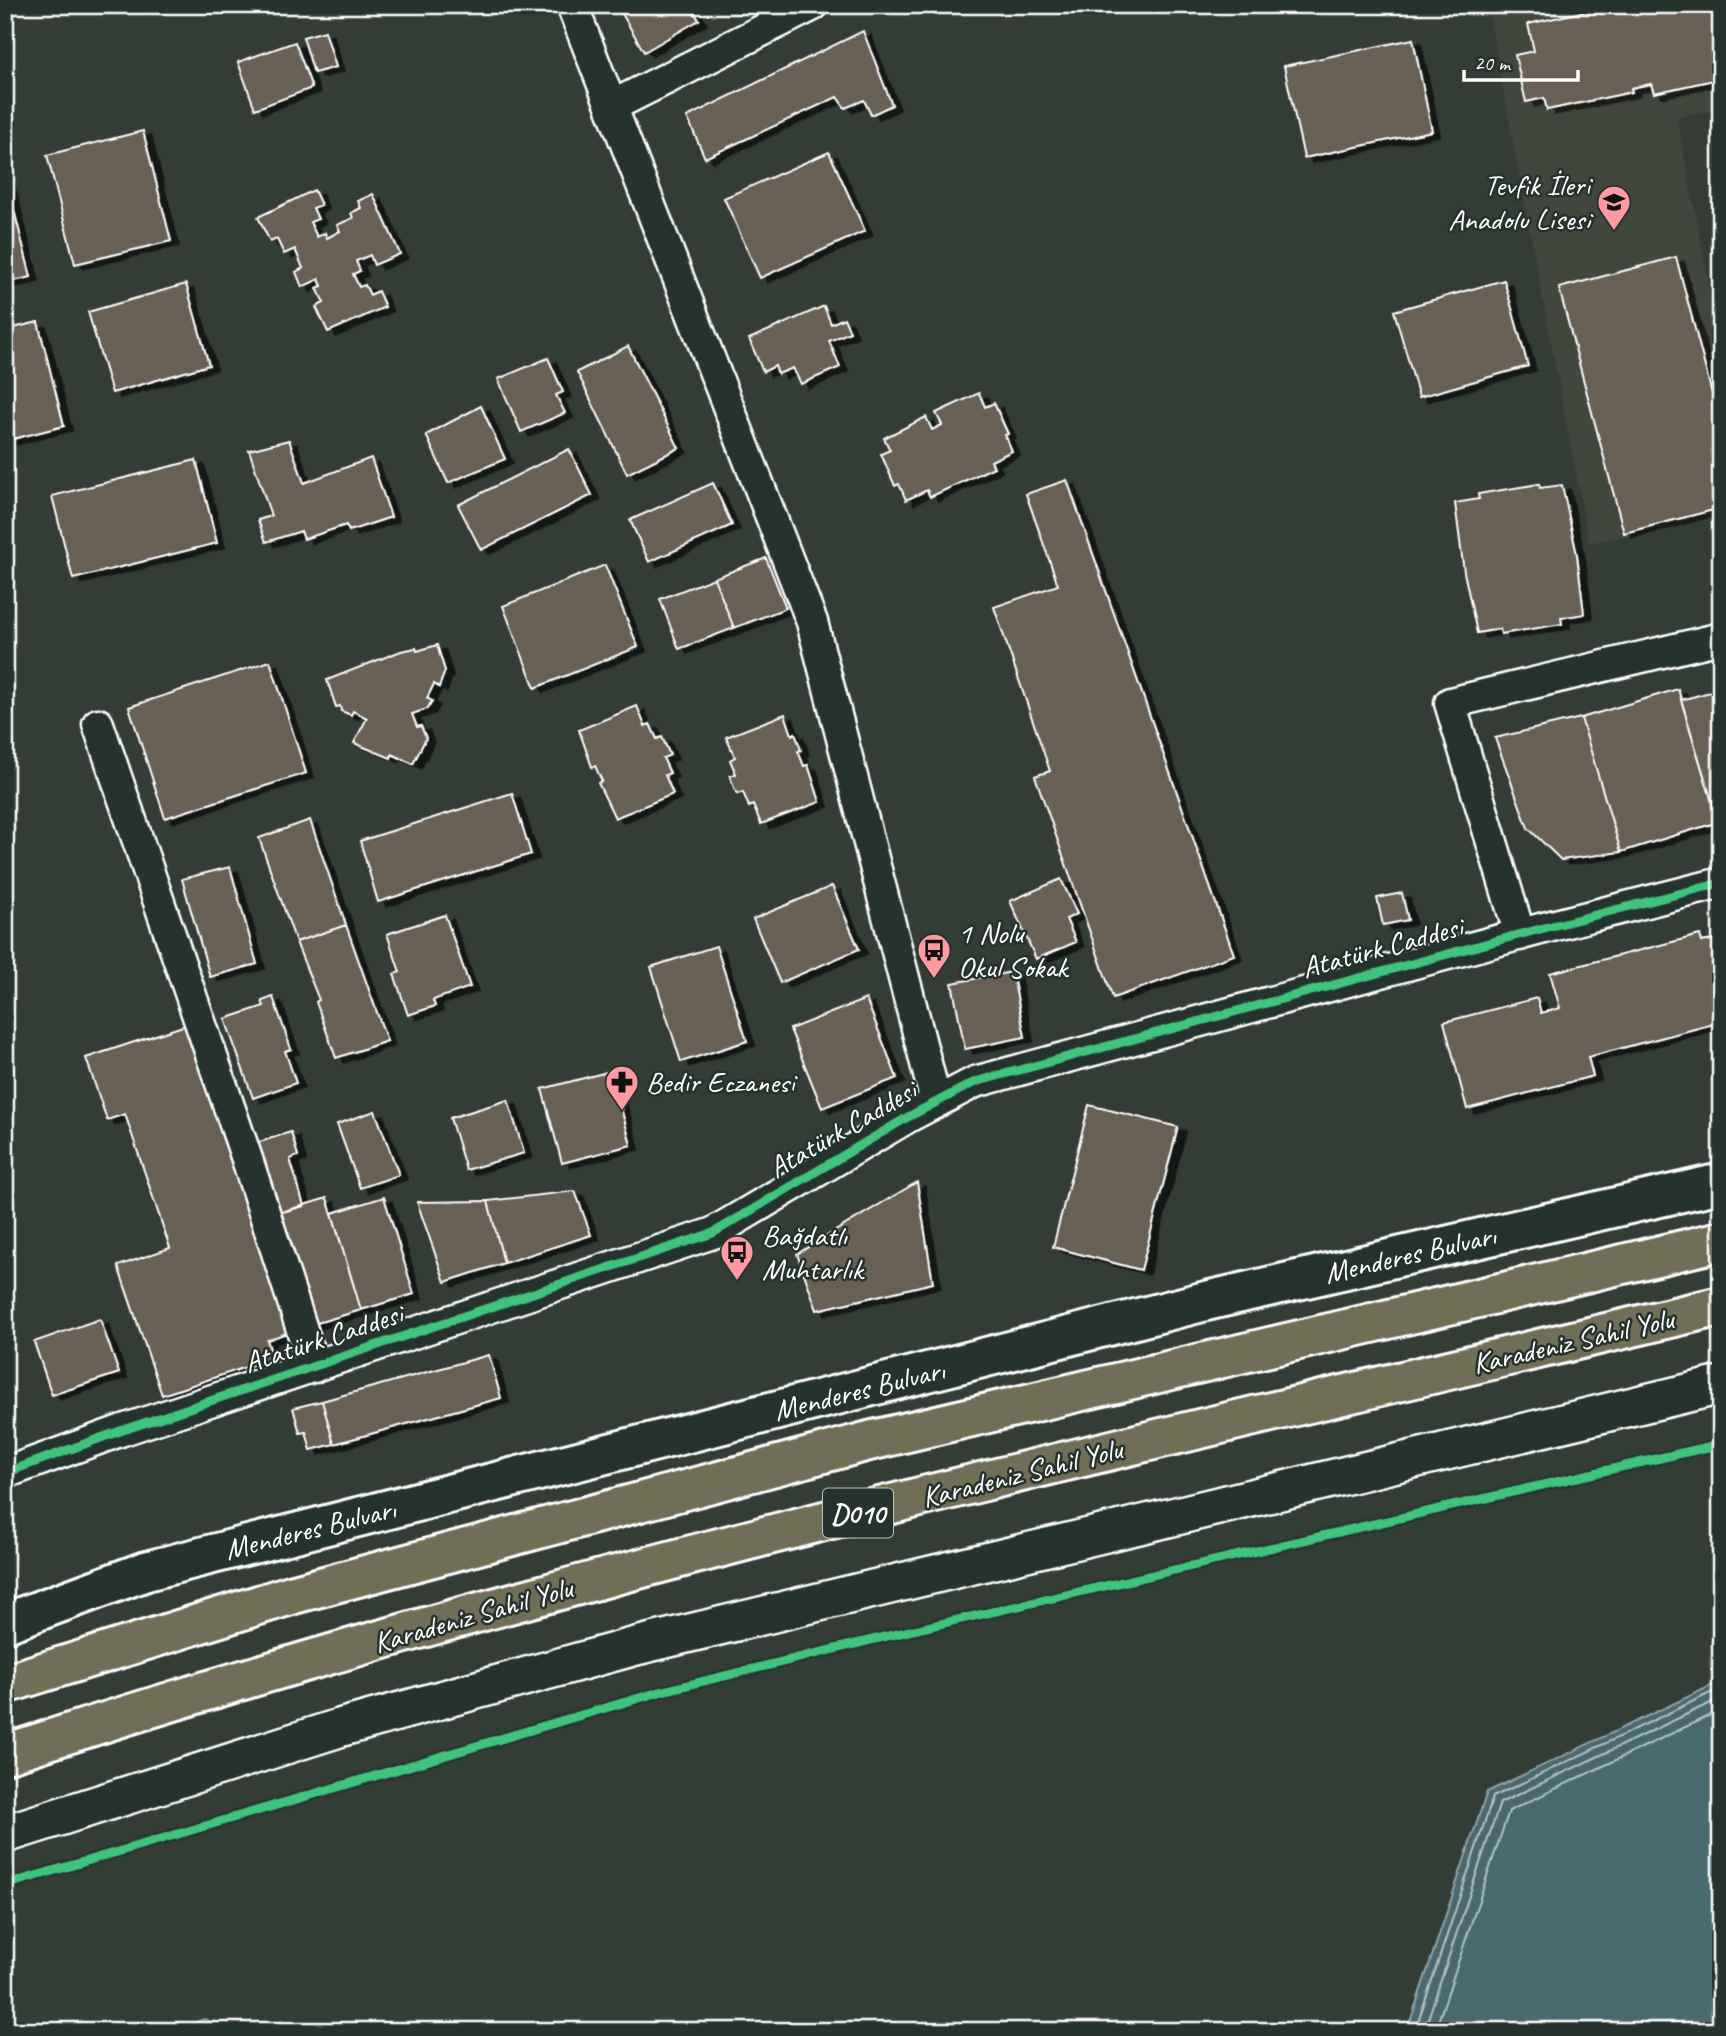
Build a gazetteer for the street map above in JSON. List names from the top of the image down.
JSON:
{
  "streets": {
    "highway": ["Karadeniz Sahil Yolu", "D010"],
    "main road": ["Menderes Bulvarı"],
    "street": ["Atatürk Caddesi"]
  },
  "places": {
    "school or university": ["Tevfik İleri Anadolu Lisesi"],
    "bus stop": ["1 Nolu Okul Sokak", "Bağdatlı Muhtarlık"],
    "pharmacy": ["Bedir Eczanesi"]
  },
  "scale_bar": "20 m"
}
